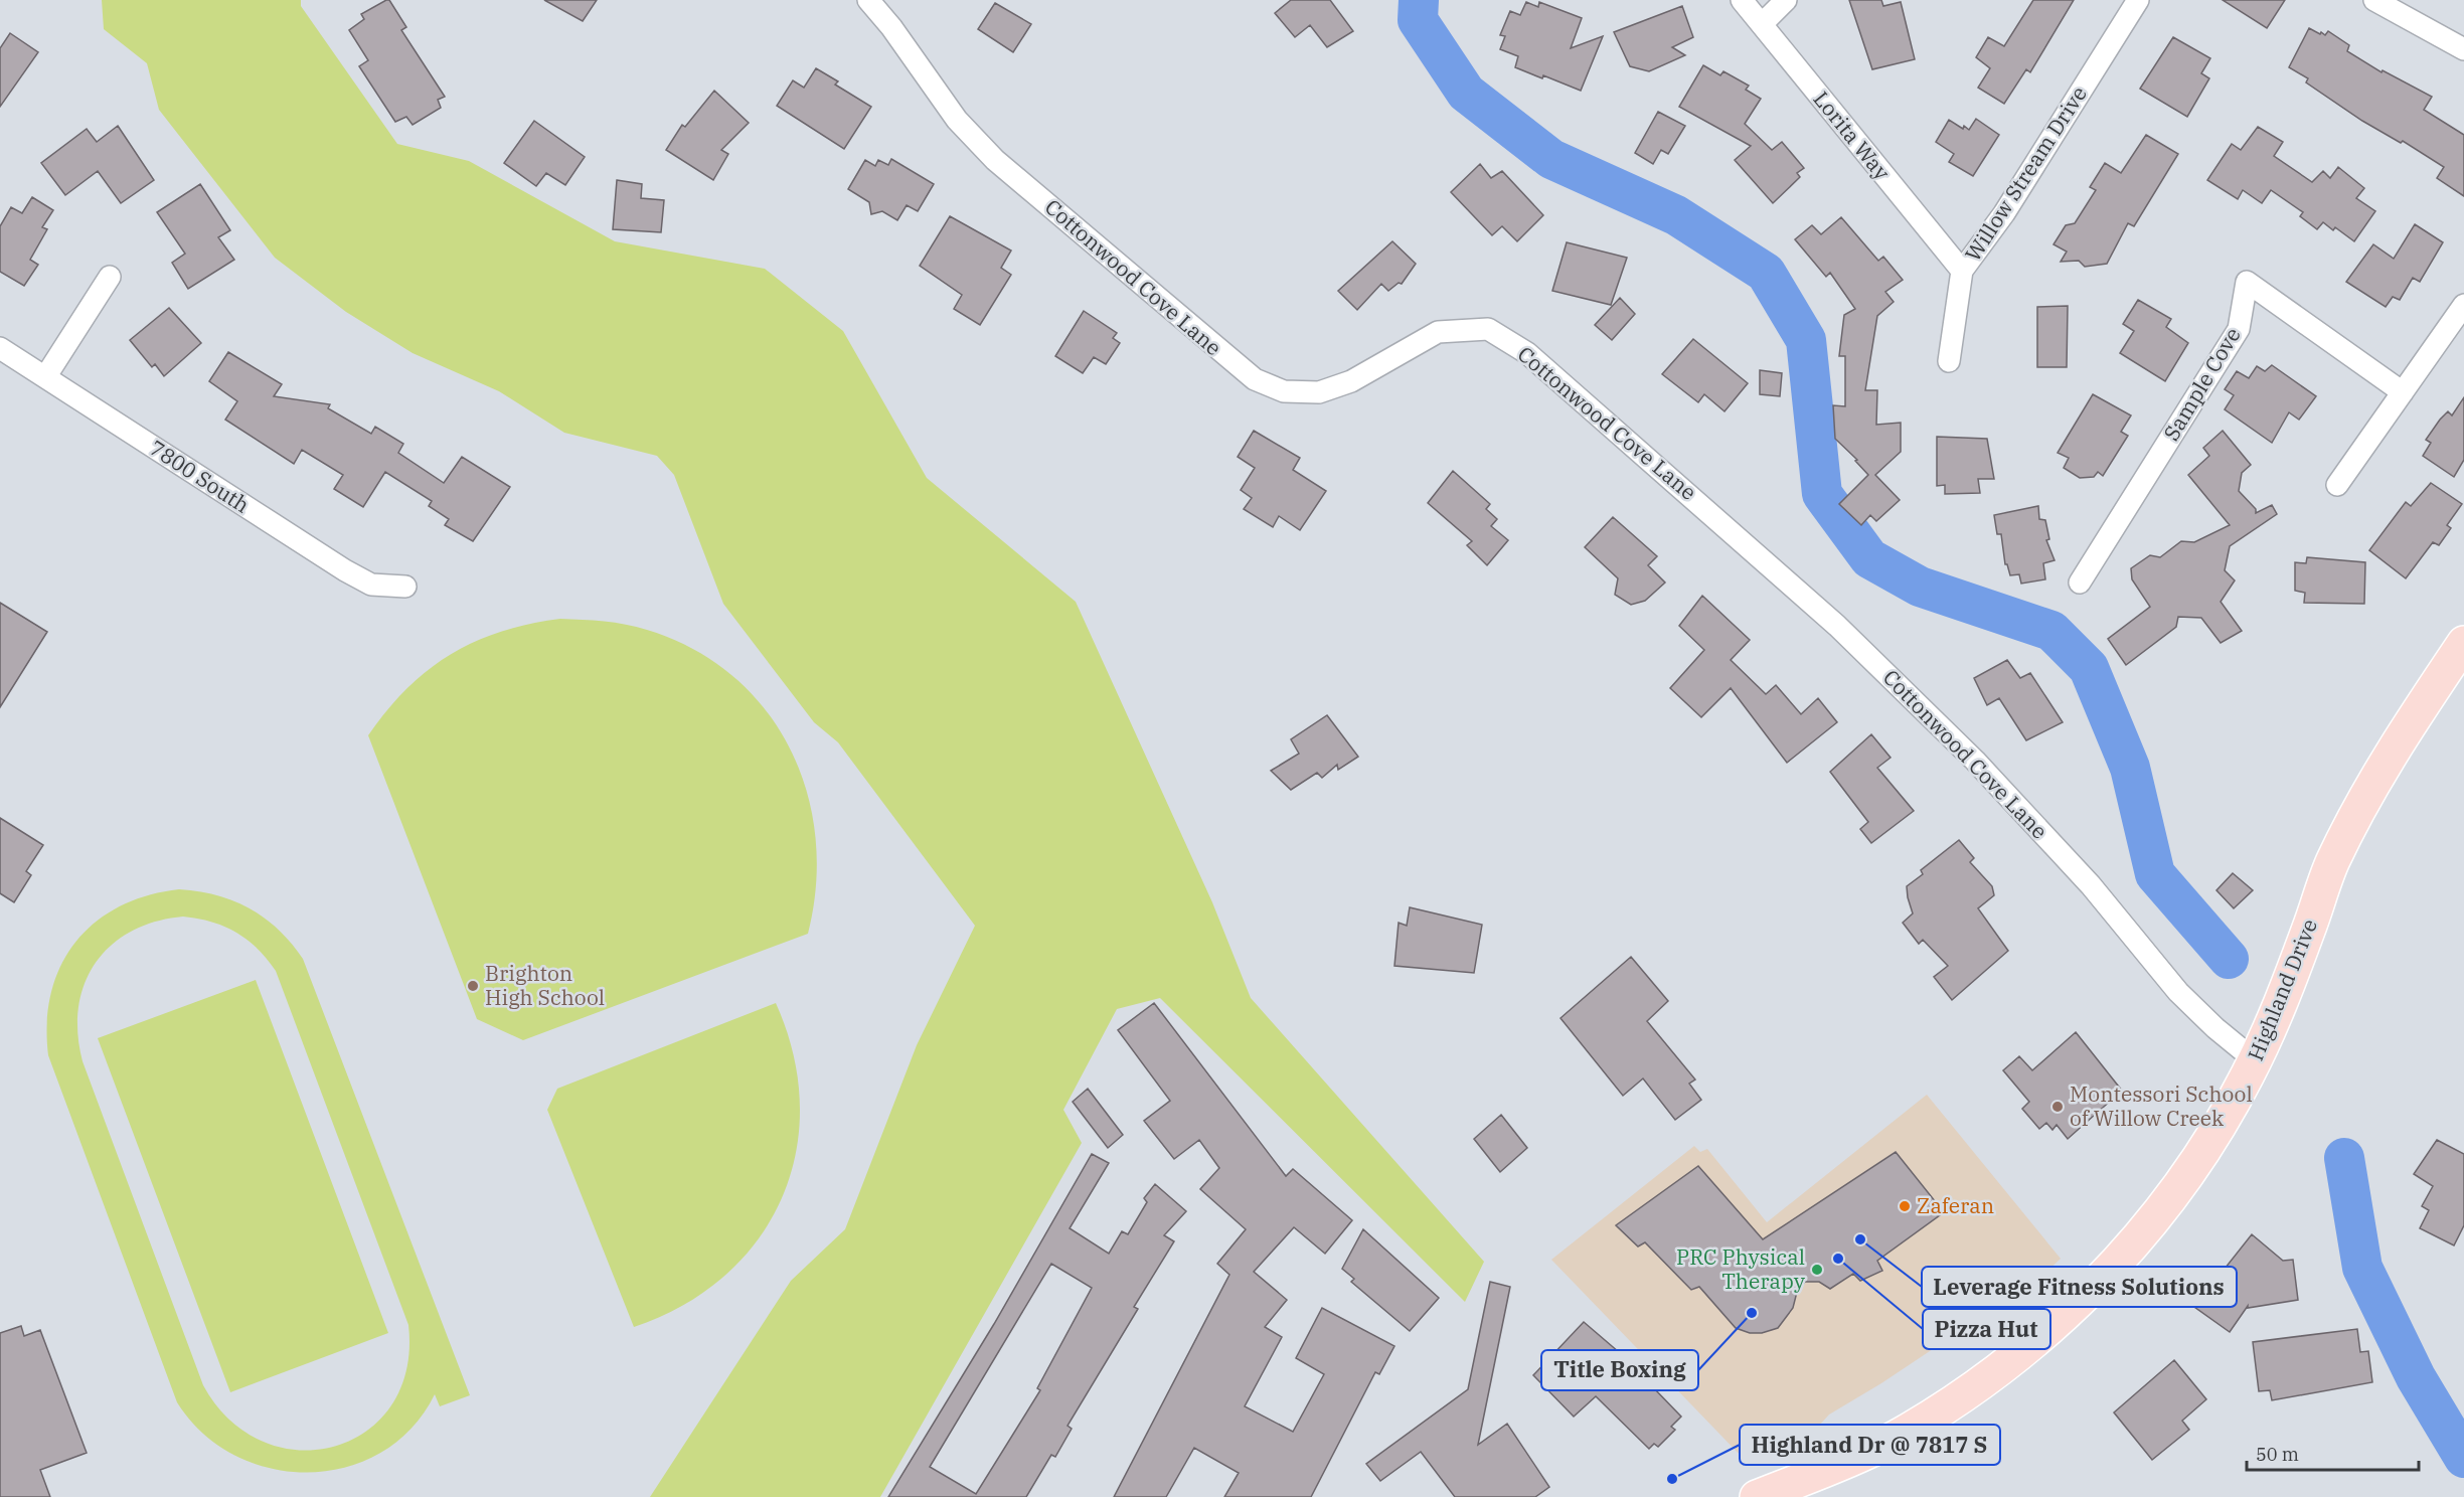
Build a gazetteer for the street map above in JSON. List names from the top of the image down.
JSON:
{
  "streets": {
    "main road": ["Highland Drive"],
    "street": [
      "Lorita Way",
      "Willow Stream Drive",
      "Cottonwood Cove Lane",
      "Sample Cove",
      "7800 South"
    ]
  },
  "crossings": [
    ["Lorita Way", "Willow Stream Drive"],
    ["Cottonwood Cove Lane", "Highland Drive"]
  ],
  "places": [
    "Brighton High School",
    "Montessori School of Willow Creek",
    "Zaferan",
    "Leverage Fitness Solutions",
    "Pizza Hut",
    "PRC Physical Therapy",
    "Title Boxing",
    "Highland Dr @ 7817 S"
  ],
  "scale_bar": "50 m"
}
